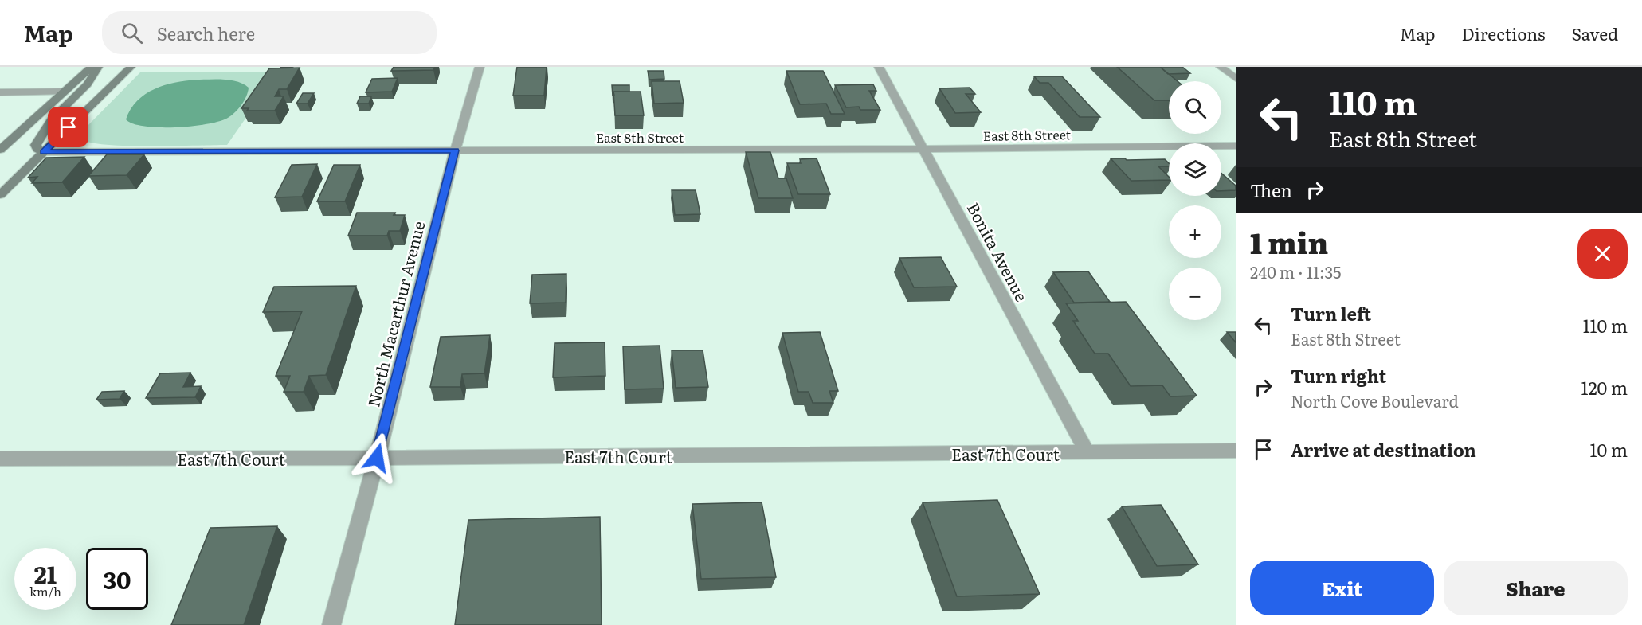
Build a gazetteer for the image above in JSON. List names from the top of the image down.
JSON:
{
  "streets": {
    "street": [
      "East 8th Street",
      "Bonita Avenue",
      "North Macarthur Avenue",
      "East 7th Court"
    ]
  },
  "crossings": [
    ["East 8th Street", "Bonita Avenue"],
    ["East 8th Street", "North Macarthur Avenue"],
    ["Bonita Avenue", "East 7th Court"],
    ["North Macarthur Avenue", "East 7th Court"]
  ],
  "page": {
    "header": "Map",
    "search": "Search here",
    "nav": ["Map", "Directions", "Saved"],
    "turn": ["110 m", "East 8th Street"],
    "map_buttons": ["+", "−"],
    "then": "Then",
    "heading": ["1 min", "240 m · 11:35"],
    "list": [
      {
        "name": "Turn left",
        "note": "East 8th Street",
        "value": "110 m"
      },
      {
        "name": "Turn right",
        "note": "North Cove Boulevard",
        "value": "120 m"
      },
      {
        "name": "Arrive at destination",
        "value": "10 m"
      }
    ],
    "speed": "21 km/h",
    "limit": "30",
    "buttons": ["Exit", "Share"]
  }
}
